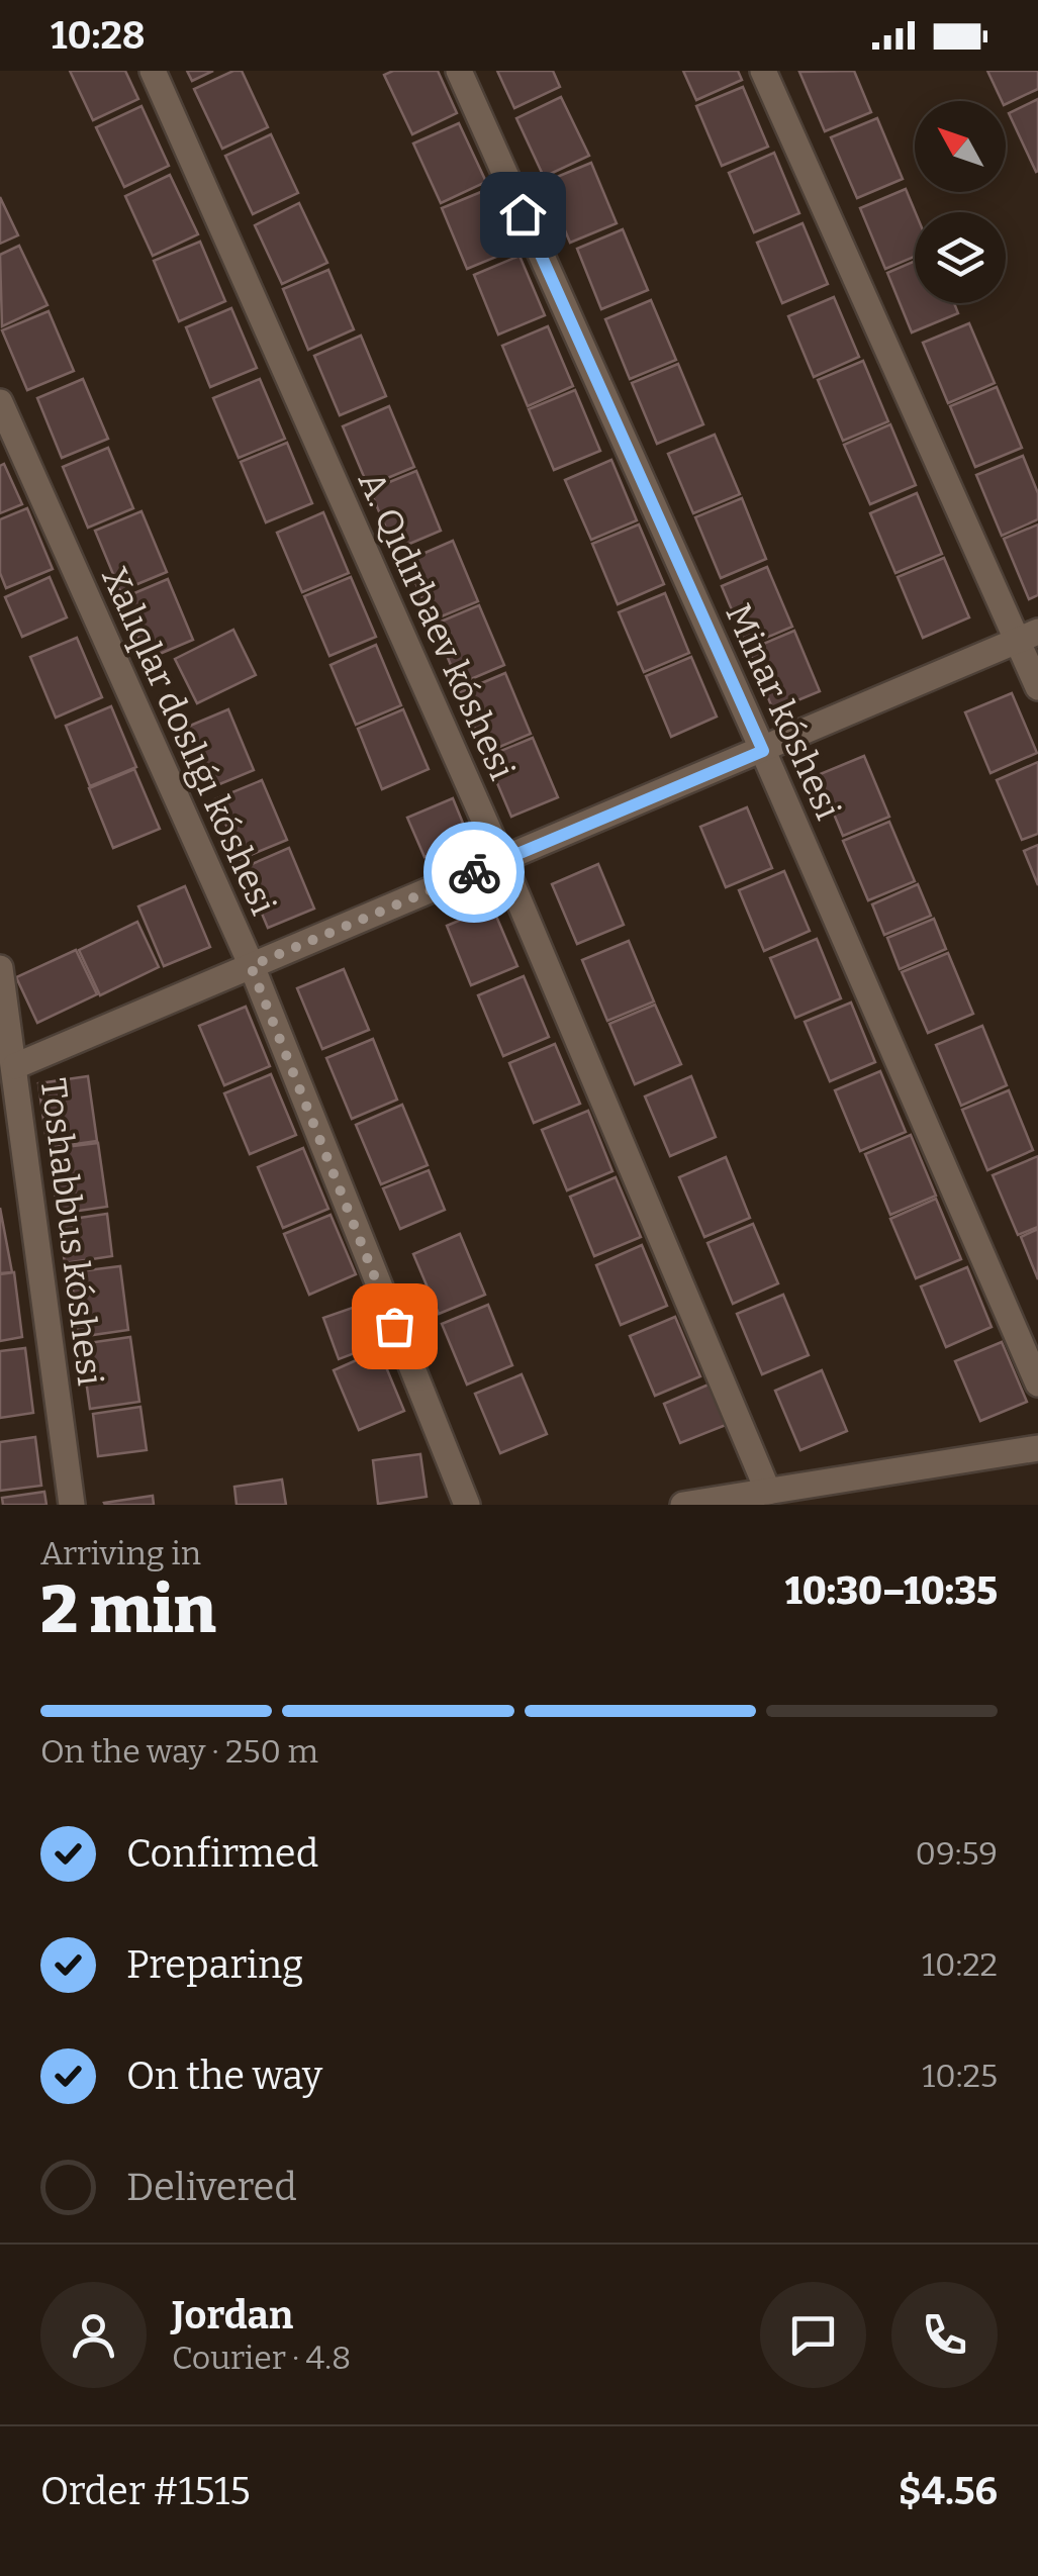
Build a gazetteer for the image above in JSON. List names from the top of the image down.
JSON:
{
  "streets": {
    "street": [
      "A. Qıdırbaev kóshesi",
      "Minar kóshesi",
      "Xalıqlar doslıǵı kóshesi",
      "Toshabbus kóshesi"
    ]
  },
  "north": "top left",
  "page": {
    "status": "10:28",
    "heading": ["2 min", "Arriving in", "10:30–10:35"],
    "panel": [
      "Jordan",
      "Courier · 4.8",
      "Order #1515",
      "$4.56"
    ],
    "bar": "On the way · 250 m",
    "list": [
      ["Confirmed", "09:59"],
      ["Preparing", "10:22"],
      ["On the way", "10:25"],
      "Delivered"
    ]
  }
}
